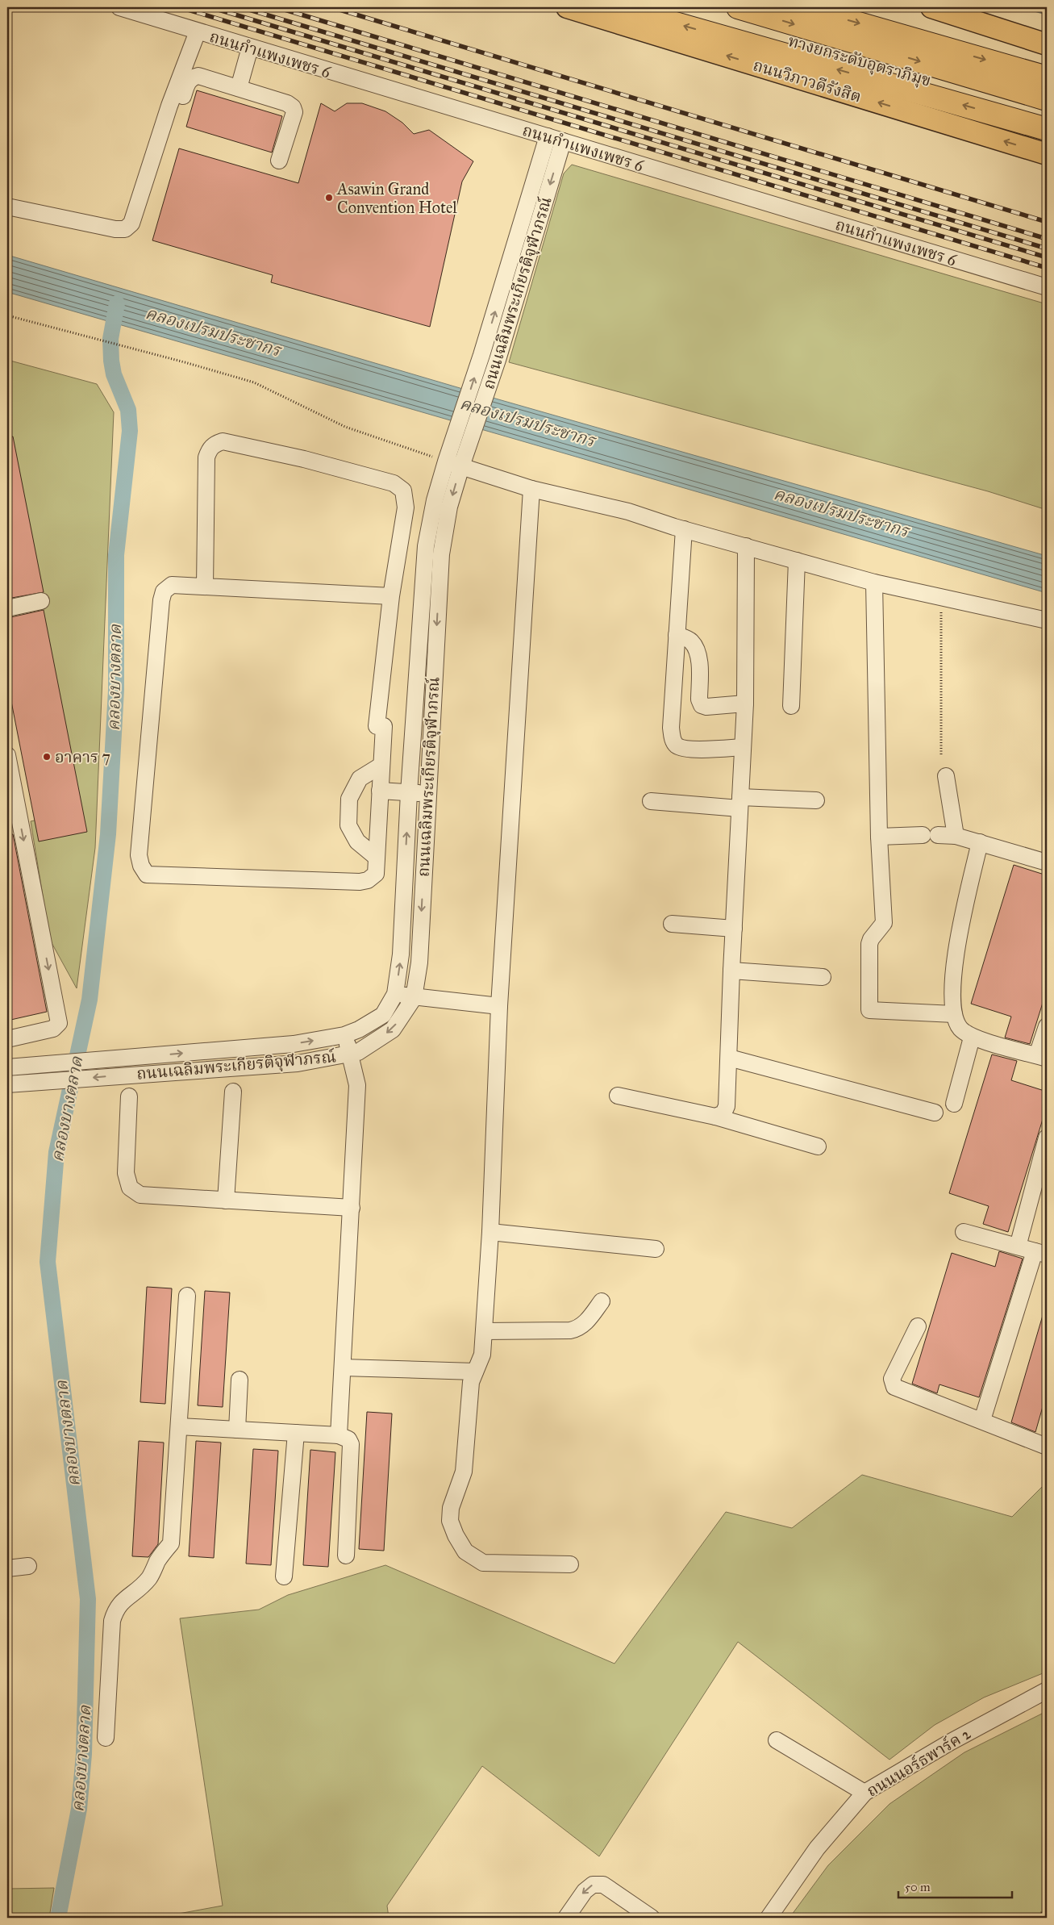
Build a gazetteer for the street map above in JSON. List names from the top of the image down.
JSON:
{
  "streets": {
    "highway": ["ทางยกระดับอุตราภิมุข", "ถนนวิภาวดีรังสิต"],
    "street": ["ถนนกำแพงเพชร 6", "ถนนเฉลิมพระเกียรติจุฬาภรณ์", "ถนนนอร์ธพาร์ค 2"]
  },
  "crossings": [
    ["ถนนกำแพงเพชร 6", "ถนนเฉลิมพระเกียรติจุฬาภรณ์"]
  ],
  "one_way": ["ถนนวิภาวดีรังสิต"],
  "water": ["คลองเปรมประชากร", "คลองบางตลาด"],
  "places": ["Asawin Grand Convention Hotel", "อาคาร 7"],
  "scale_bar": "50 m"
}
